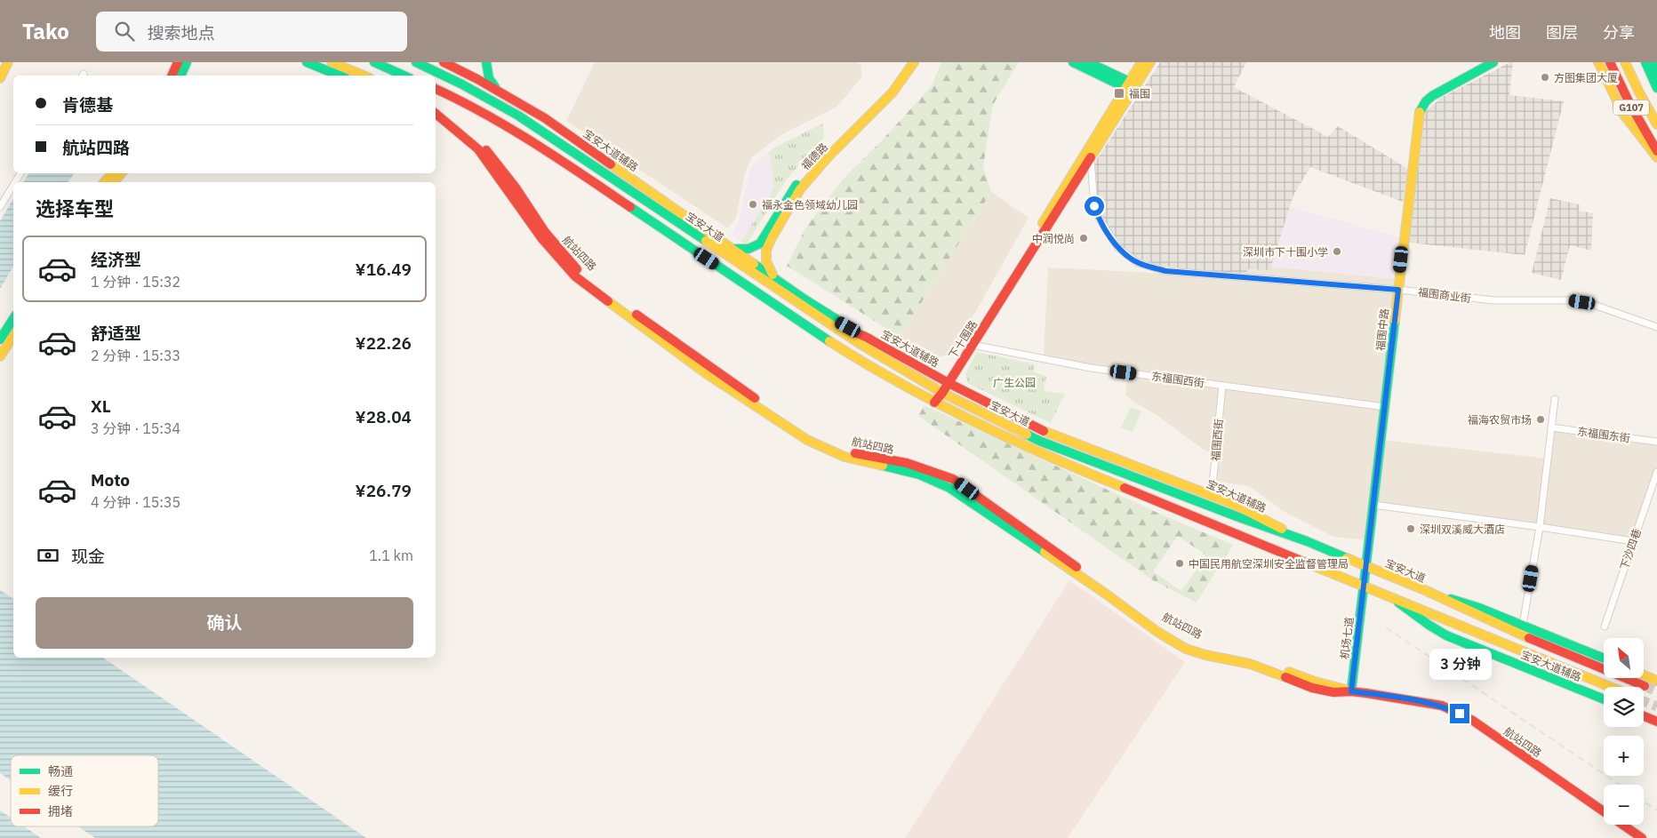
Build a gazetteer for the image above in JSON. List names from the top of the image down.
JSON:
{
  "streets": {
    "main road": [
      "G107",
      "宝安大道辅路",
      "福德路",
      "宝安大道",
      "航站四路",
      "福围中路",
      "下十围路",
      "机场七道"
    ],
    "street": [
      "福围商业街",
      "东福围西街",
      "东福围东街",
      "福围西街",
      "下沙四巷"
    ]
  },
  "crossings": [
    ["宝安大道辅路", "福德路"],
    ["宝安大道辅路", "宝安大道"],
    ["宝安大道辅路", "下十围路"],
    ["宝安大道辅路", "福围西街"],
    ["宝安大道", "福围中路"],
    ["宝安大道", "下十围路"],
    ["航站四路", "机场七道"],
    ["福围商业街", "福围中路"],
    ["福围商业街", "下十围路"],
    ["福围中路", "东福围西街"],
    ["福围中路", "机场七道"],
    ["下十围路", "东福围西街"],
    ["东福围西街", "福围西街"]
  ],
  "parks": ["广生公园"],
  "places": {
    "other": [
      "方图集团大厦",
      "福永金色领域幼儿园",
      "中润悦尚",
      "深圳市下十围小学",
      "福海农贸市场",
      "深圳双溪威大酒店",
      "中国民用航空深圳安全监督管理局"
    ],
    "transit": ["福围"]
  },
  "legend": ["畅通", "缓行", "拥堵"],
  "north": "top left",
  "page": {
    "header": "Tako",
    "search": "搜索地点",
    "nav": ["地图", "图层", "分享"],
    "banner": ["肯德基", "航站四路"],
    "heading": "选择车型",
    "list": [
      {
        "name": "经济型",
        "note": "1 分钟 · 15:32",
        "value": "¥16.49"
      },
      {
        "name": "舒适型",
        "note": "2 分钟 · 15:33",
        "value": "¥22.26"
      },
      {
        "name": "XL",
        "note": "3 分钟 · 15:34",
        "value": "¥28.04"
      },
      {
        "name": "Moto",
        "note": "4 分钟 · 15:35",
        "value": "¥26.79"
      }
    ],
    "pay": ["现金", "1.1 km"],
    "buttons": "确认",
    "map_buttons": ["+", "−"],
    "bubble": "3 分钟"
  }
}
